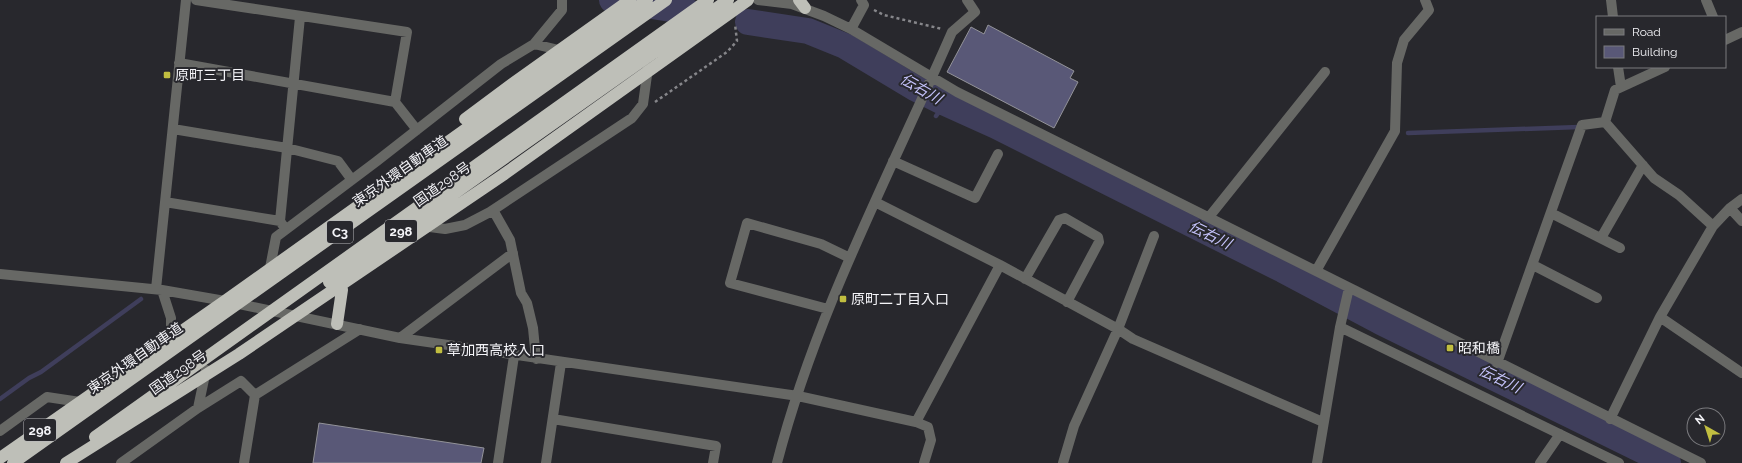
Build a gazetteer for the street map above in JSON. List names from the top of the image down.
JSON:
{
  "streets": {
    "highway": [
      "東京外環自動車道",
      "国道298号",
      "298",
      "C3"
    ]
  },
  "water": ["伝右川"],
  "places": {
    "transit": [
      "原町三丁目",
      "原町二丁目入口",
      "昭和橋",
      "草加西高校入口"
    ]
  },
  "legend": ["Road", "Building"],
  "north": "top left"
}
